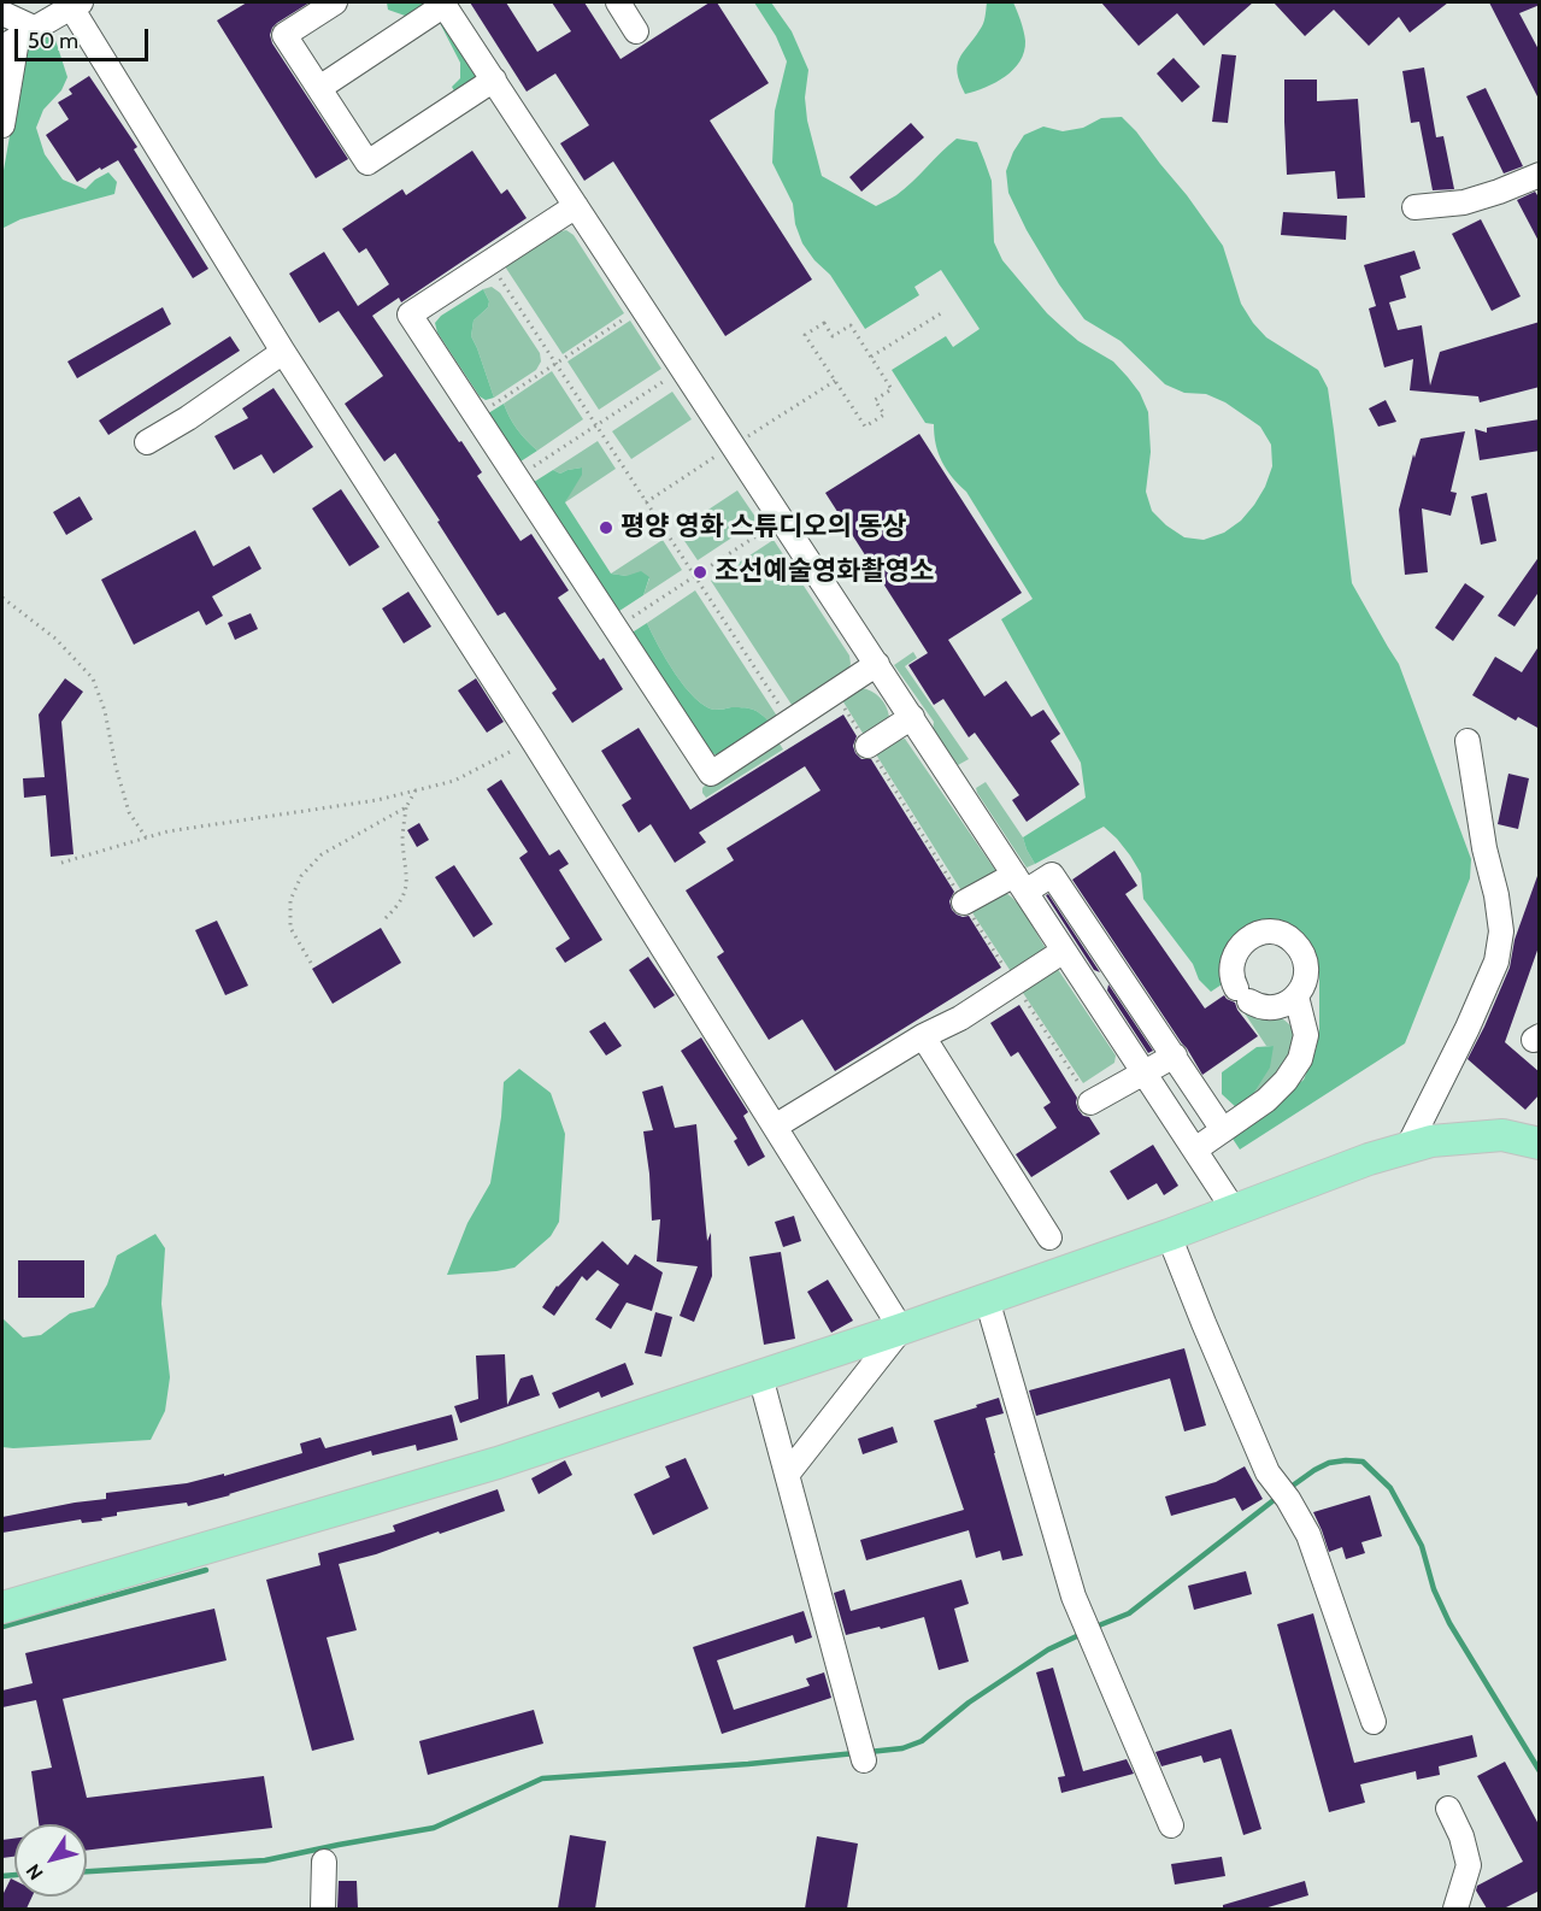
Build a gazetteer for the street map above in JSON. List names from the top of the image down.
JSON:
{
  "places": ["평양 영화 스튜디오의 동상", "조선예술영화촬영소"],
  "scale_bar": "50 m",
  "north": "bottom left"
}
